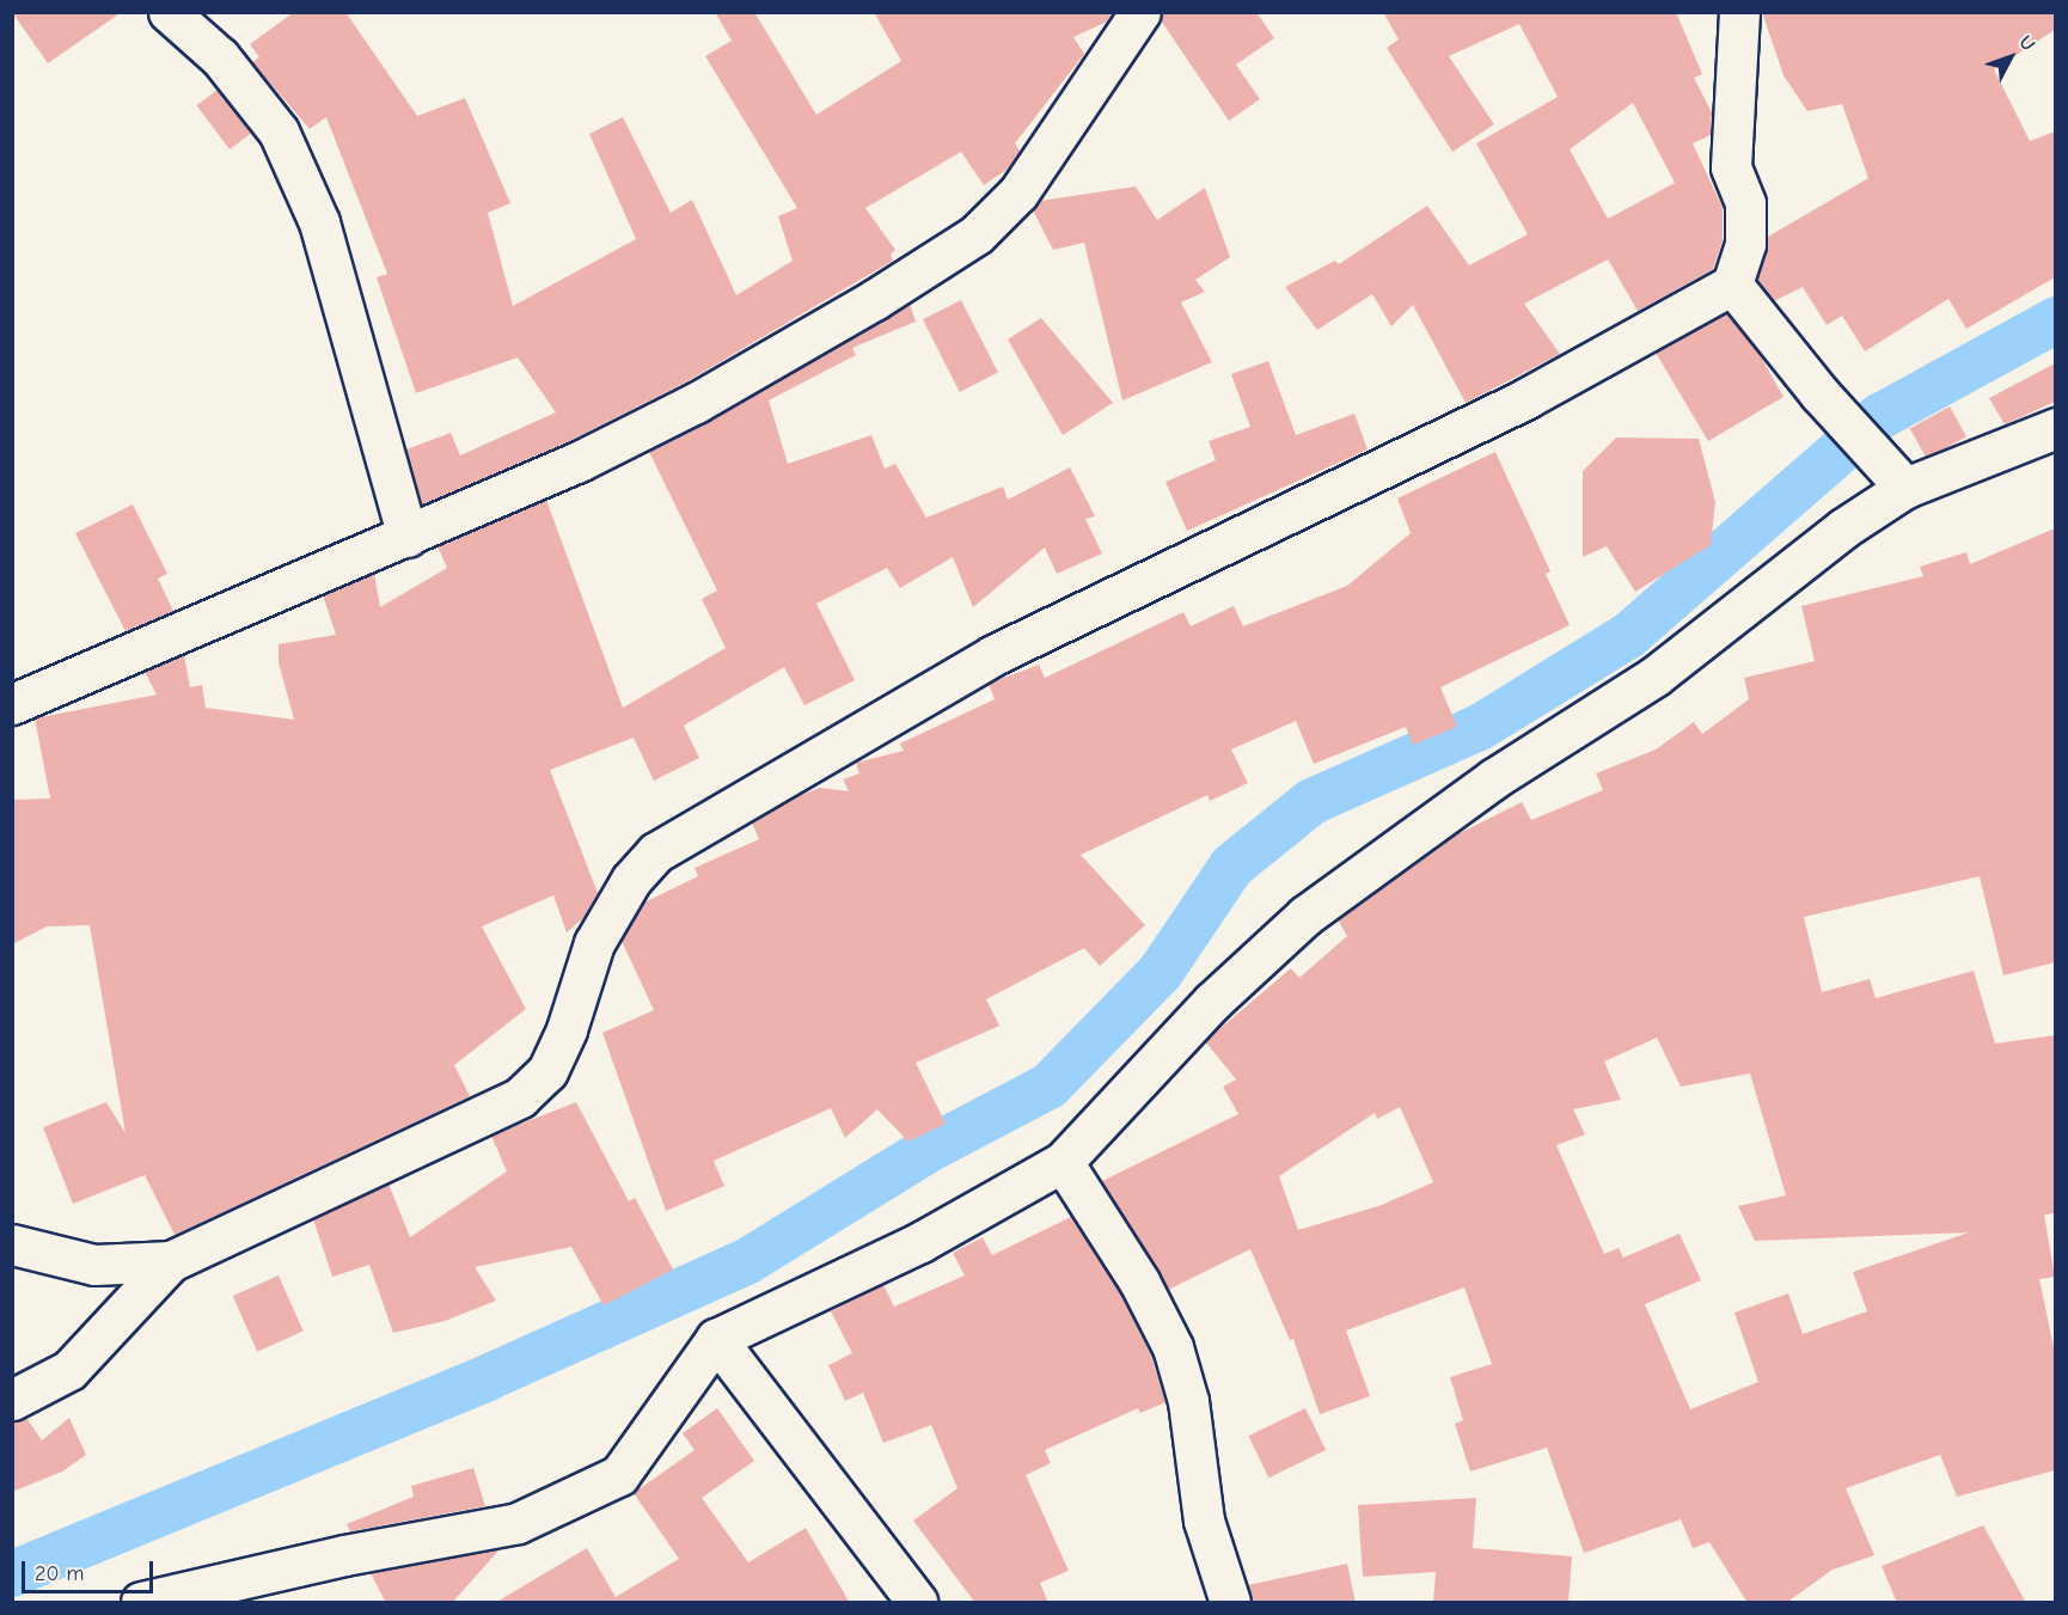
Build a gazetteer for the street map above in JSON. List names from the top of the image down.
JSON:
{
  "scale_bar": "20 m",
  "north": "top right"
}
